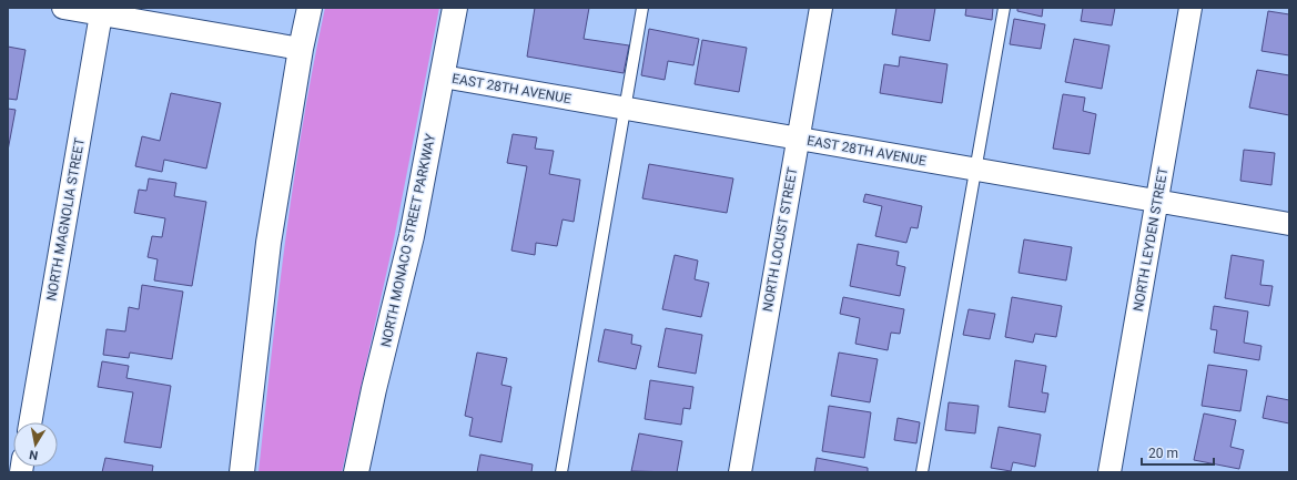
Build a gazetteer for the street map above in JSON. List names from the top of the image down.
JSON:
{
  "streets": {
    "main road": ["NORTH MONACO STREET PARKWAY"],
    "street": [
      "EAST 28TH AVENUE",
      "NORTH MAGNOLIA STREET",
      "NORTH LOCUST STREET",
      "NORTH LEYDEN STREET"
    ]
  },
  "crossings": [
    ["EAST 28TH AVENUE", "NORTH LOCUST STREET"],
    ["EAST 28TH AVENUE", "NORTH LEYDEN STREET"],
    ["EAST 28TH AVENUE", "NORTH MONACO STREET PARKWAY"]
  ],
  "scale_bar": "20 m",
  "north": "bottom"
}
